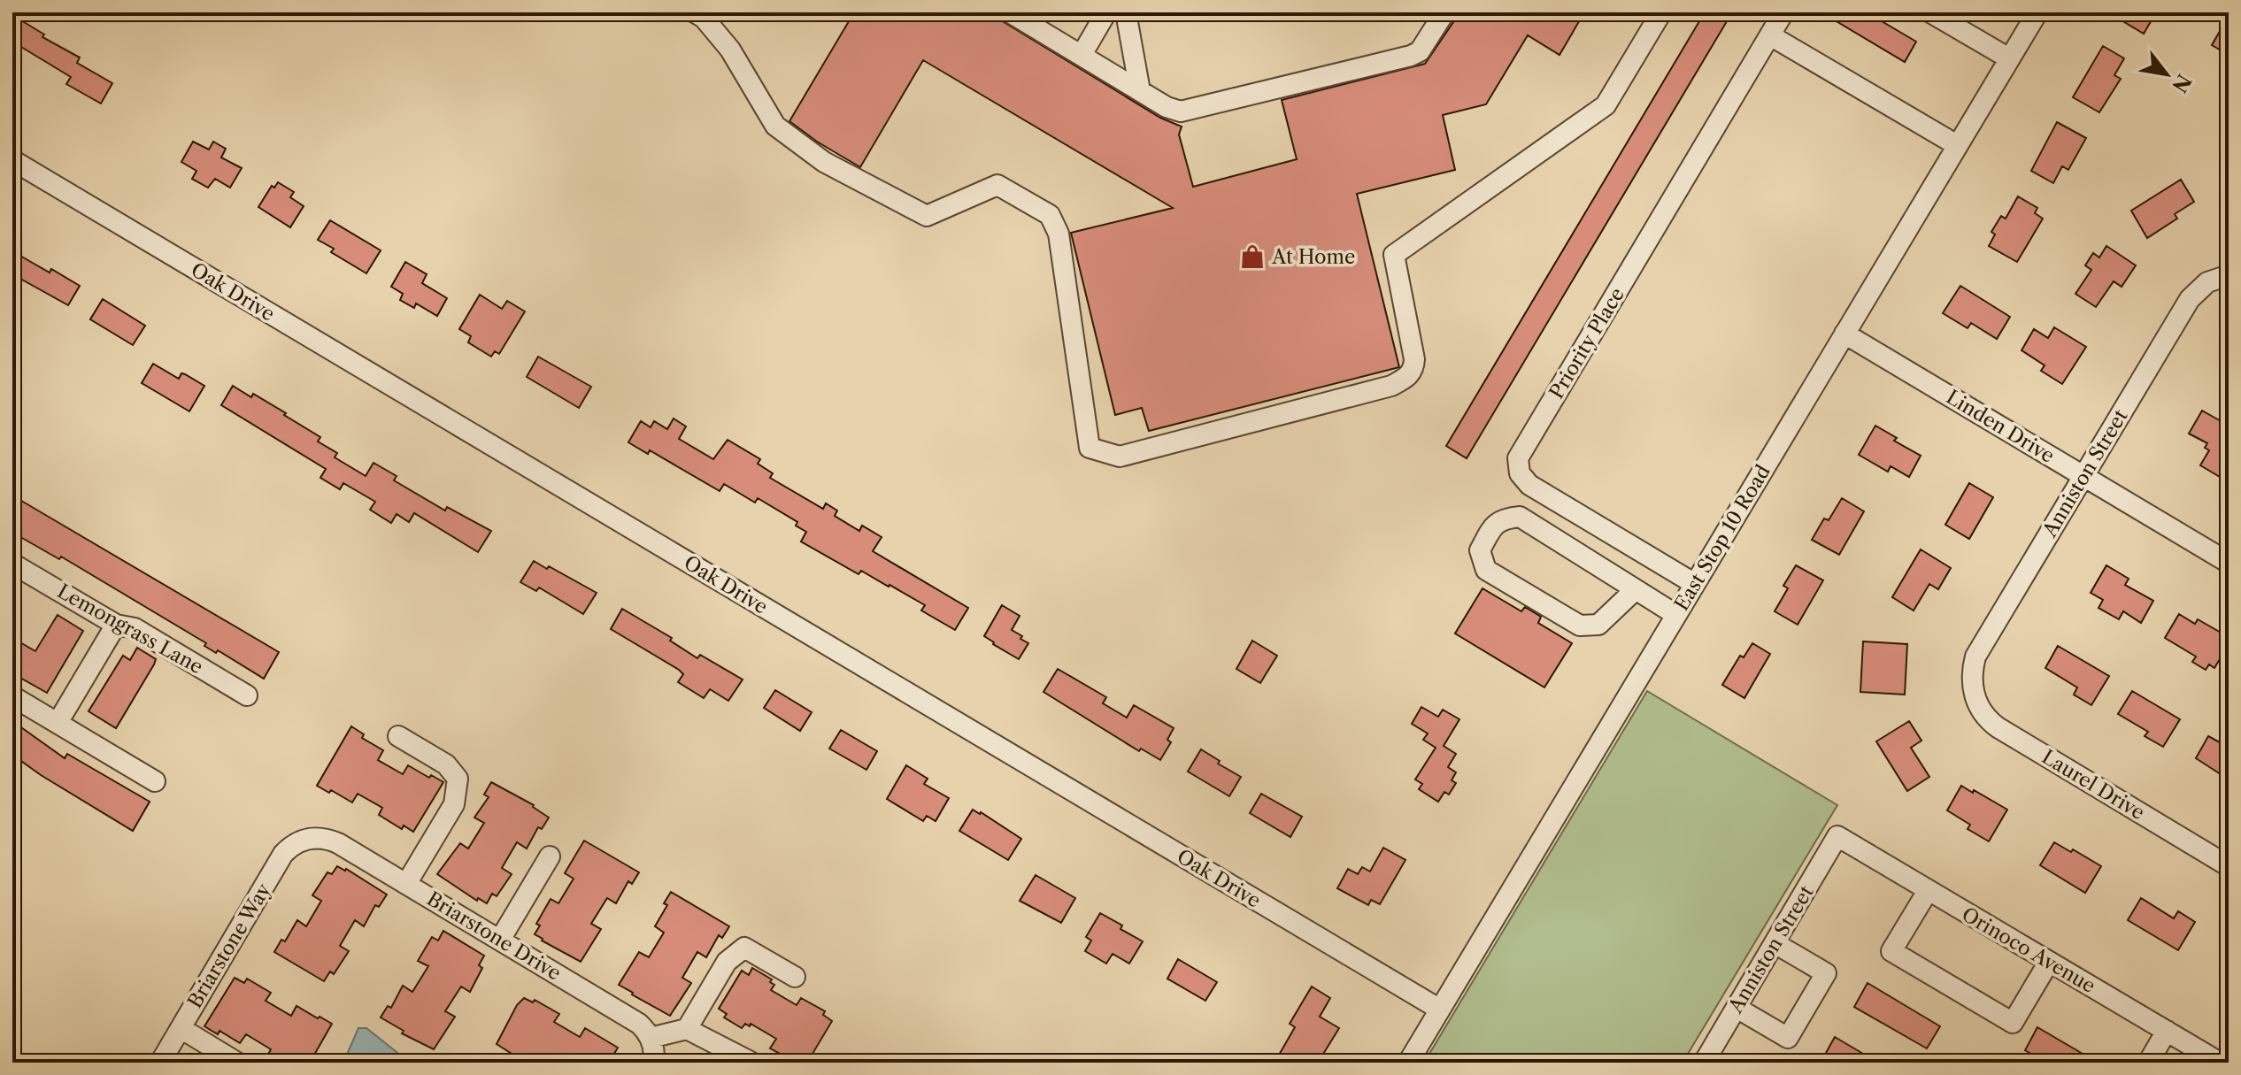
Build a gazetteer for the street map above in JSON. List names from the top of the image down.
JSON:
{
  "streets": {
    "street": [
      "Oak Drive",
      "Priority Place",
      "Linden Drive",
      "Anniston Street",
      "East Stop 10 Road",
      "Lemongrass Lane",
      "Laurel Drive",
      "Briarstone Drive",
      "Briarstone Way",
      "Orinoco Avenue"
    ]
  },
  "crossings": [
    ["Oak Drive", "East Stop 10 Road"],
    ["Priority Place", "East Stop 10 Road"],
    ["Linden Drive", "Anniston Street"],
    ["Linden Drive", "East Stop 10 Road"],
    ["Anniston Street", "Laurel Drive"],
    ["Anniston Street", "Orinoco Avenue"],
    ["Briarstone Drive", "Briarstone Way"]
  ],
  "places": {
    "shop": ["At Home"]
  },
  "north": "bottom right"
}
